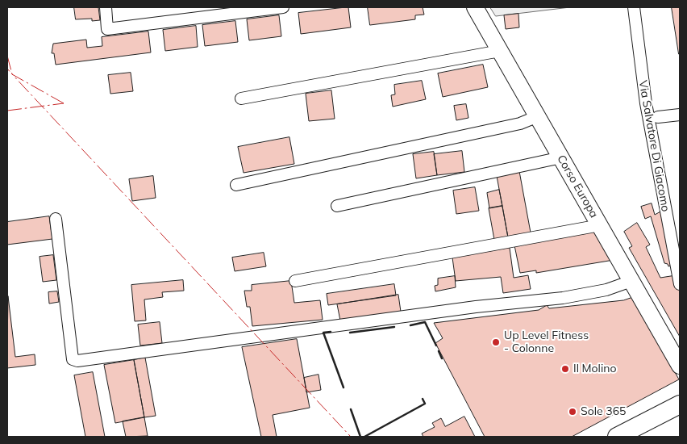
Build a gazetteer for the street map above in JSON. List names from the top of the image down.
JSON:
{
  "streets": {
    "main road": ["Corso Europa"],
    "street": ["Via Salvatore Di Giacomo"]
  },
  "places": ["Up Level Fitness - Colonne", "Il Molino", "Sole 365"]
}
